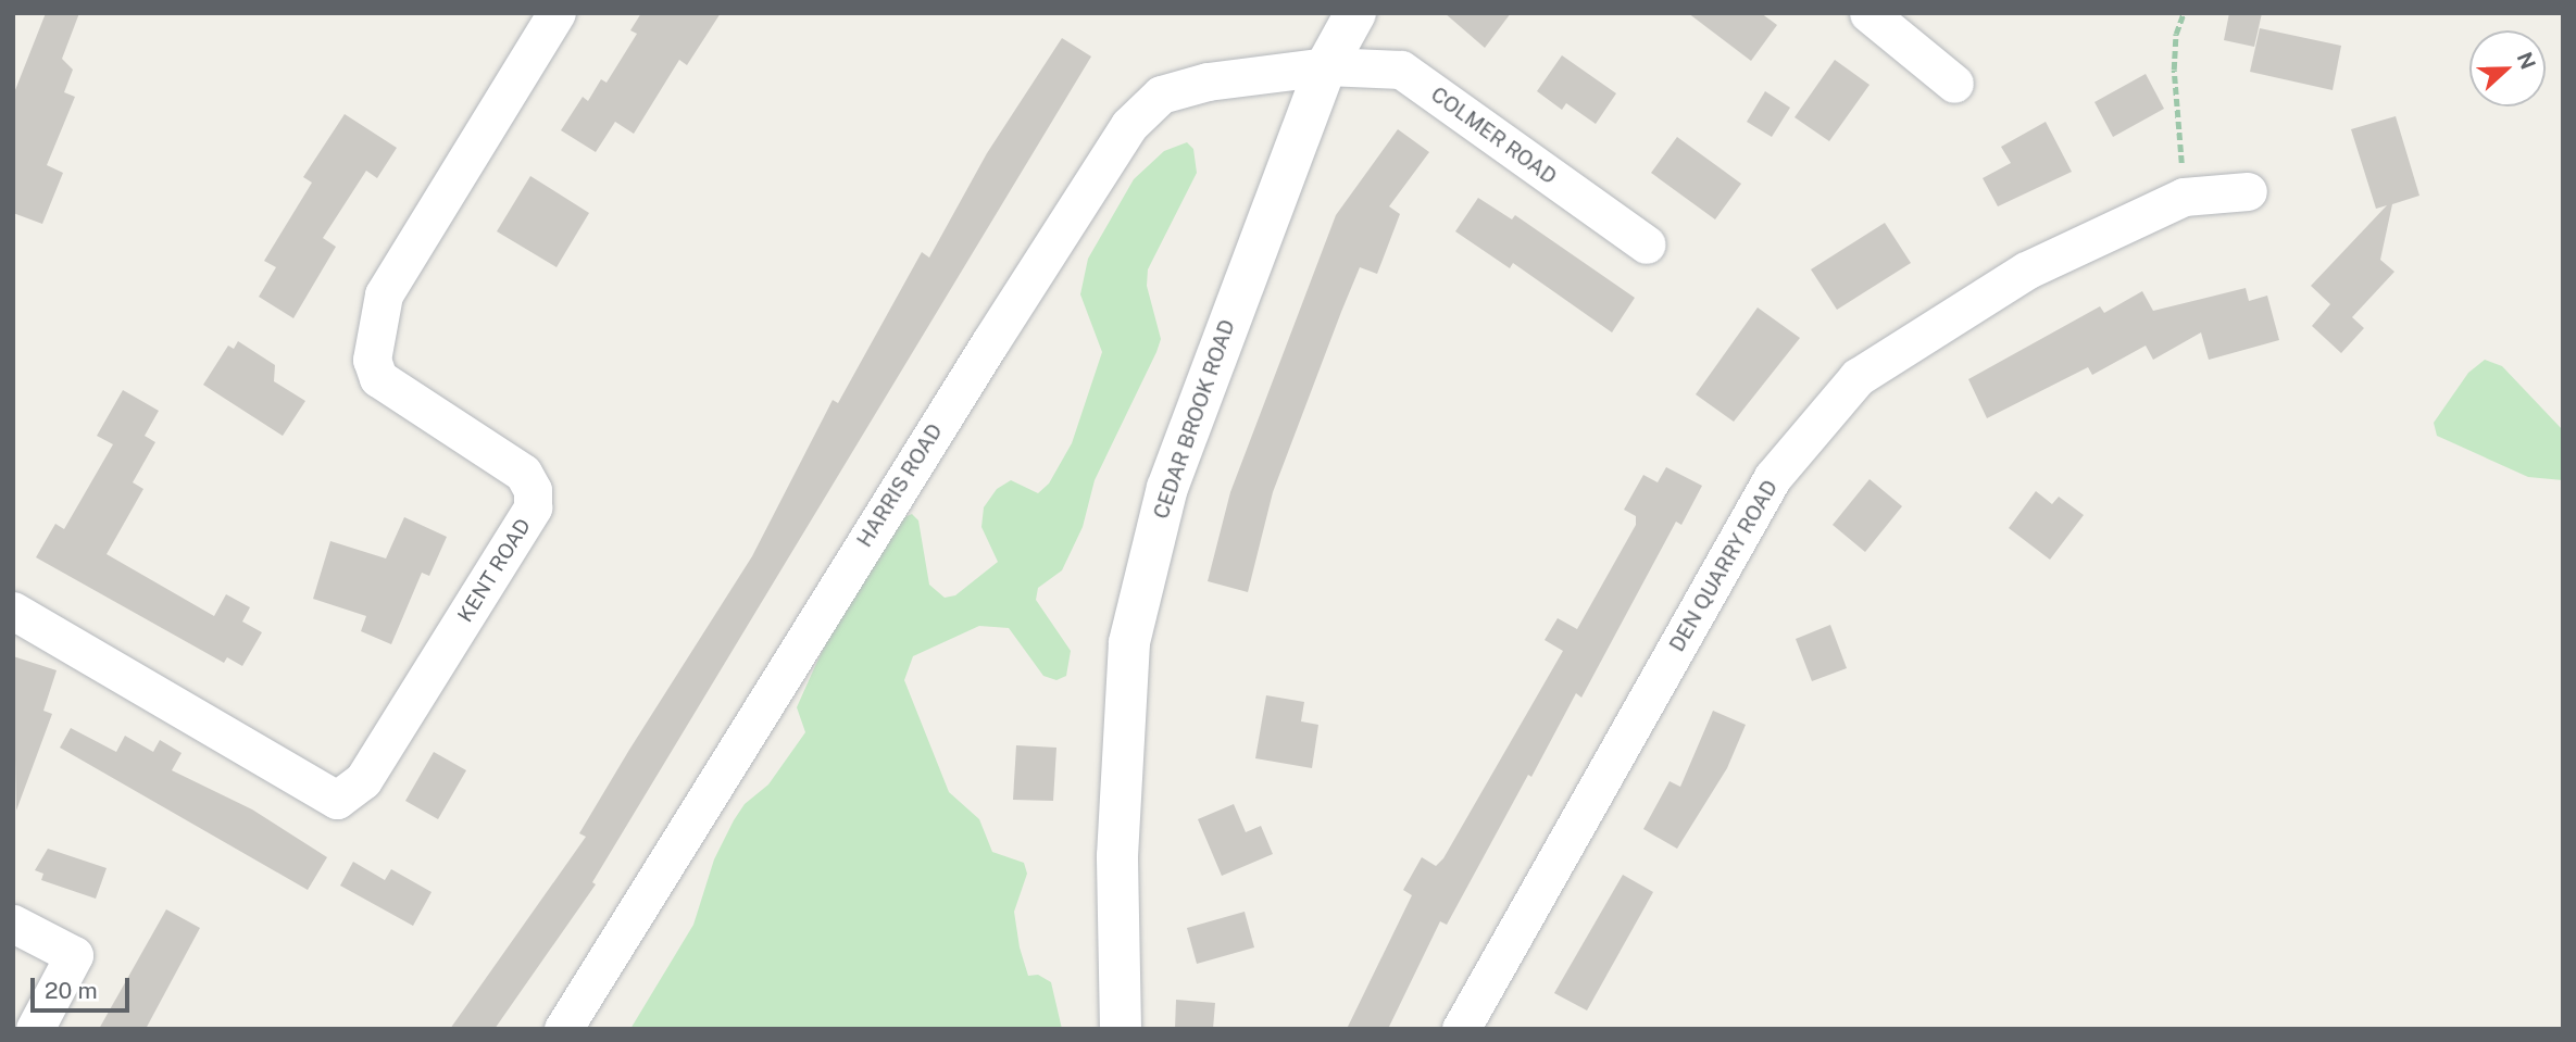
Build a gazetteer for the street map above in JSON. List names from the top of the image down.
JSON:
{
  "streets": {
    "street": [
      "COLMER ROAD",
      "CEDAR BROOK ROAD",
      "HARRIS ROAD",
      "DEN QUARRY ROAD",
      "KENT ROAD"
    ]
  },
  "crossings": [
    ["COLMER ROAD", "CEDAR BROOK ROAD"],
    ["COLMER ROAD", "HARRIS ROAD"],
    ["CEDAR BROOK ROAD", "HARRIS ROAD"]
  ],
  "scale_bar": "20 m",
  "north": "right"
}
